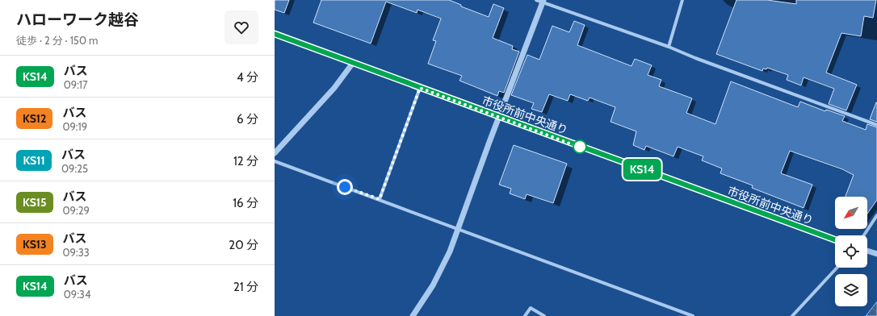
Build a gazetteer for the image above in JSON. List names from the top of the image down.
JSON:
{
  "streets": {
    "street": ["市役所前中央通り"]
  },
  "lines": ["bus line KS14"],
  "north": "bottom left",
  "page": {
    "heading": ["ハローワーク越谷", "徒歩 · 2 分 · 150 m"],
    "on_map": "KS14",
    "list": [
      {
        "mark": "KS14",
        "name": "バス",
        "note": "09:17",
        "value": "4 分"
      },
      {
        "mark": "KS12",
        "name": "バス",
        "note": "09:19",
        "value": "6 分"
      },
      {
        "mark": "KS11",
        "name": "バス",
        "note": "09:25",
        "value": "12 分"
      },
      {
        "mark": "KS15",
        "name": "バス",
        "note": "09:29",
        "value": "16 分"
      },
      {
        "mark": "KS13",
        "name": "バス",
        "note": "09:33",
        "value": "20 分"
      },
      {
        "mark": "KS14",
        "name": "バス",
        "note": "09:34",
        "value": "21 分"
      }
    ]
  }
}
